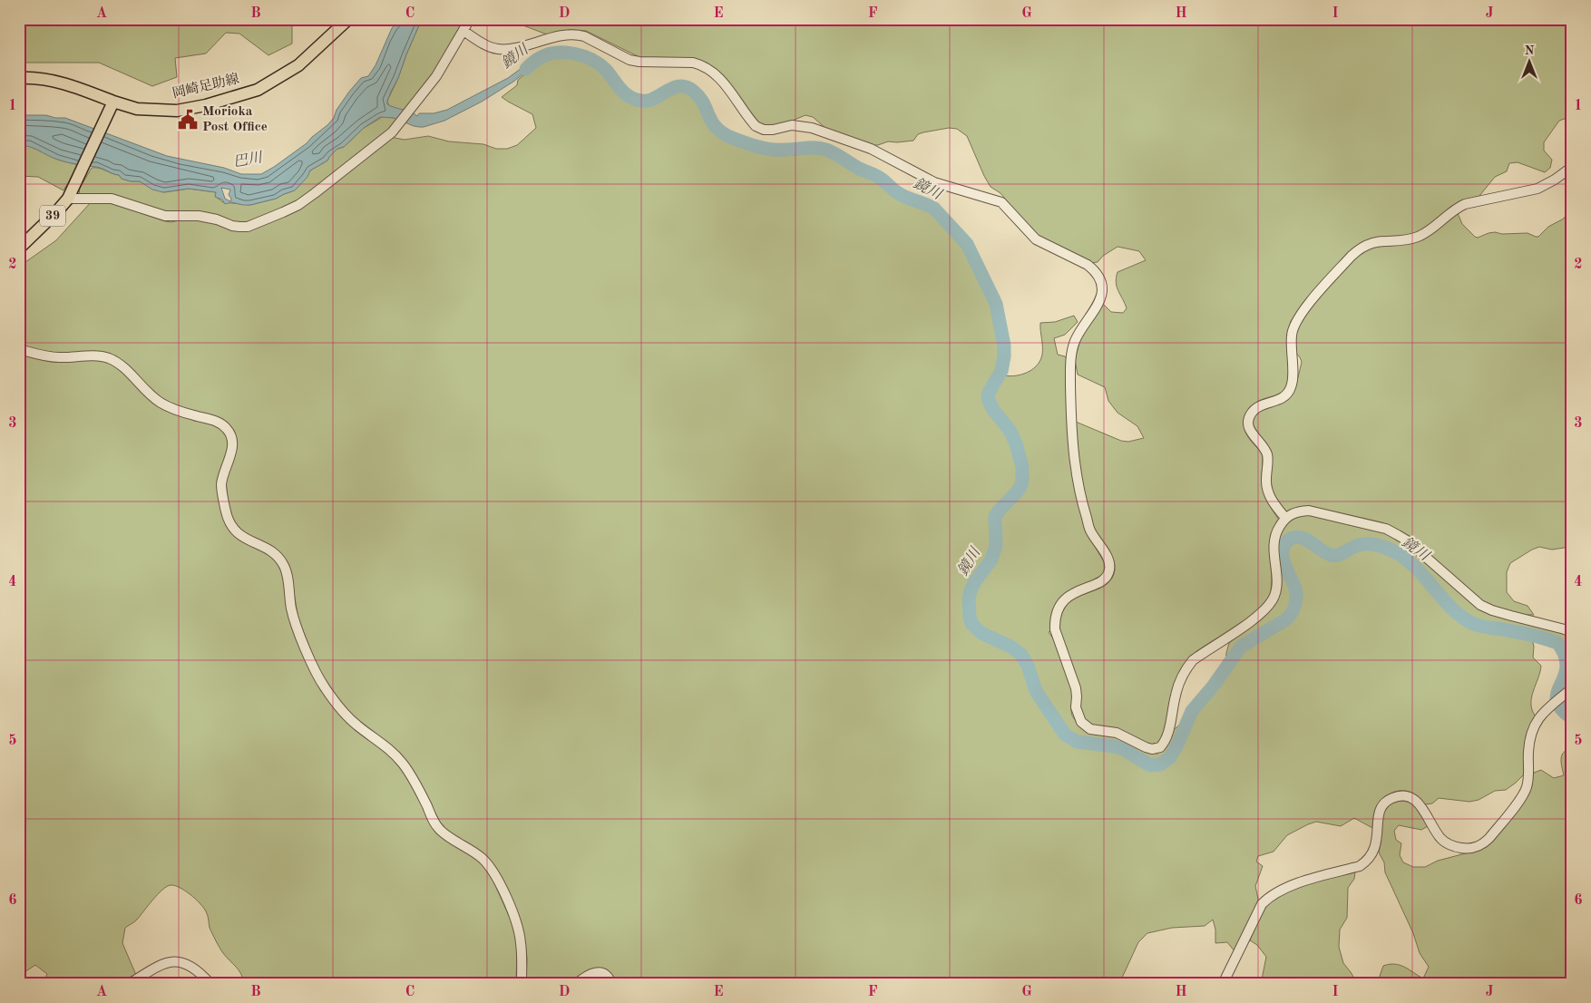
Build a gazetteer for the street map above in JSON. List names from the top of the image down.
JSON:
{
  "streets": {
    "main road": ["岡崎足助線", "39"]
  },
  "crossings": [
    ["岡崎足助線", "39"]
  ],
  "water": ["鏡川", "巴川"],
  "places": {
    "public building": ["Morioka Post Office"]
  },
  "north": "top",
  "grid": {
    "columns": [
      "A",
      "B",
      "C",
      "D",
      "E",
      "F",
      "G",
      "H",
      "I",
      "J"
    ],
    "rows": [
      "1",
      "2",
      "3",
      "4",
      "5",
      "6"
    ]
  }
}
